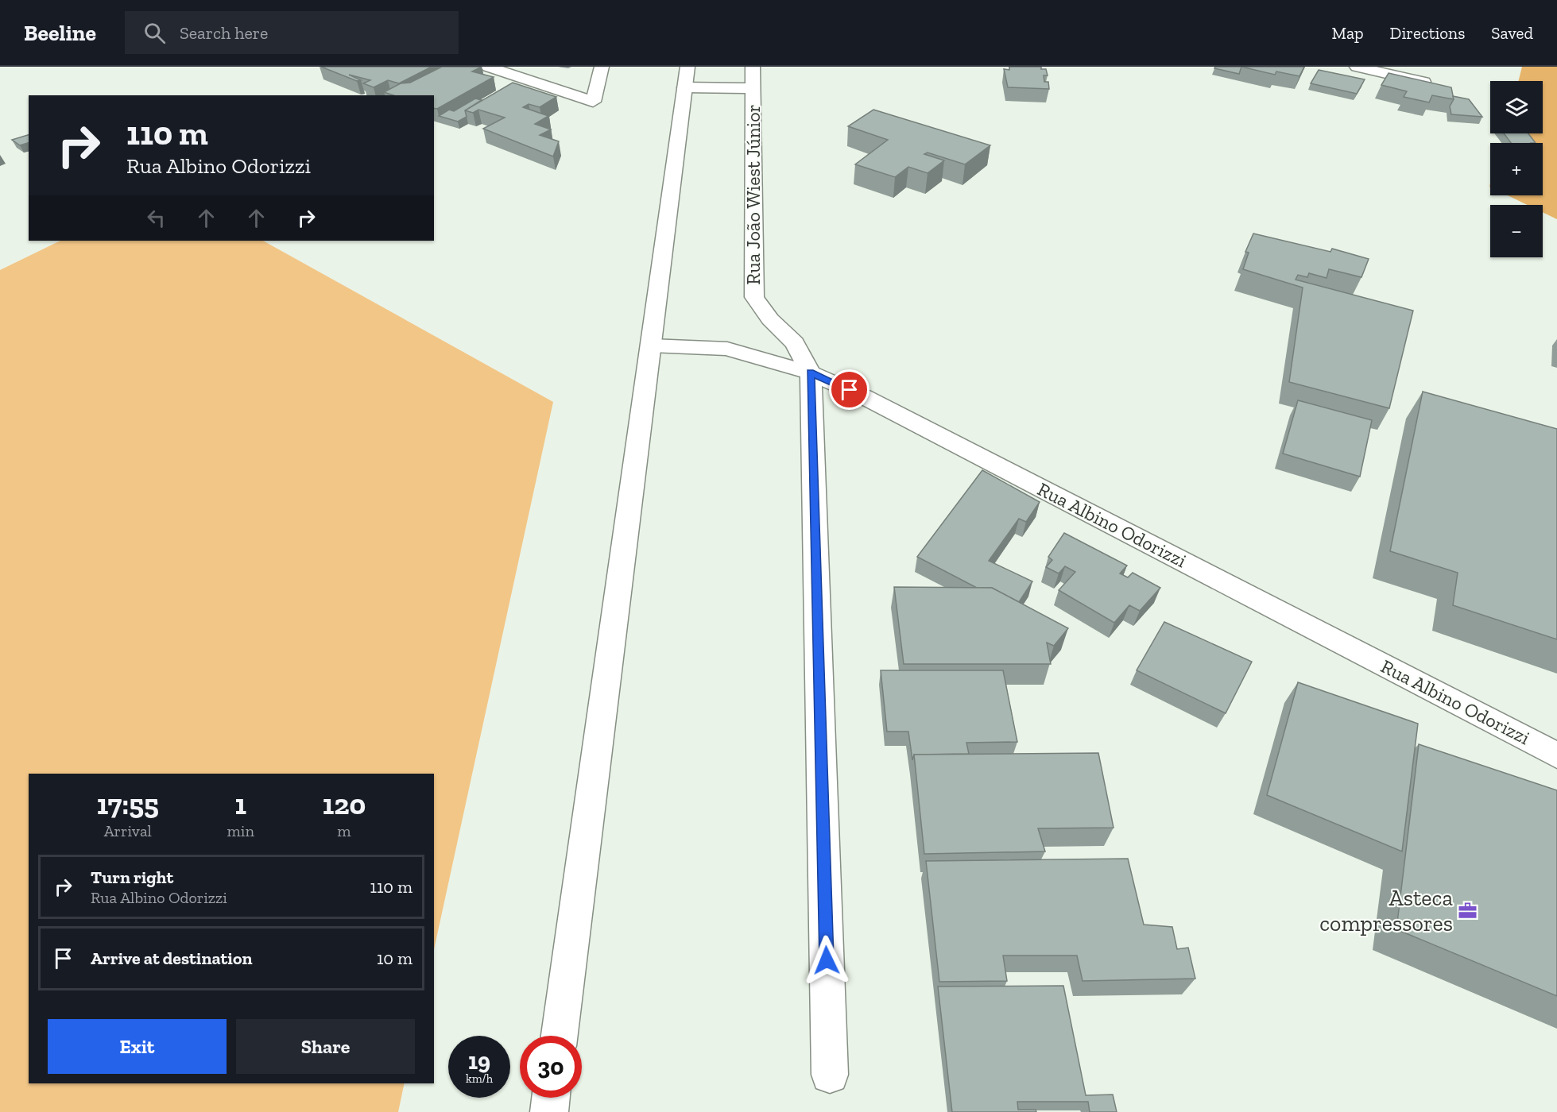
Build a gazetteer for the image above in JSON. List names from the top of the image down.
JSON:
{
  "streets": {
    "main road": ["Rua João Wiest Júnior", "Rua Albino Odorizzi"]
  },
  "crossings": [
    ["Rua João Wiest Júnior", "Rua Albino Odorizzi"]
  ],
  "places": {
    "office": ["Asteca compressores"]
  },
  "page": {
    "header": "Beeline",
    "search": "Search here",
    "nav": ["Map", "Directions", "Saved"],
    "map_buttons": ["+", "−"],
    "turn": ["110 m", "Rua Albino Odorizzi"],
    "eta": [
      "17:55",
      "Arrival",
      "1",
      "min",
      "120",
      "m"
    ],
    "list": [
      {
        "name": "Turn right",
        "note": "Rua Albino Odorizzi",
        "value": "110 m"
      },
      {
        "name": "Arrive at destination",
        "value": "10 m"
      }
    ],
    "buttons": ["Exit", "Share"],
    "speed": "19 km/h",
    "limit": "30"
  }
}
